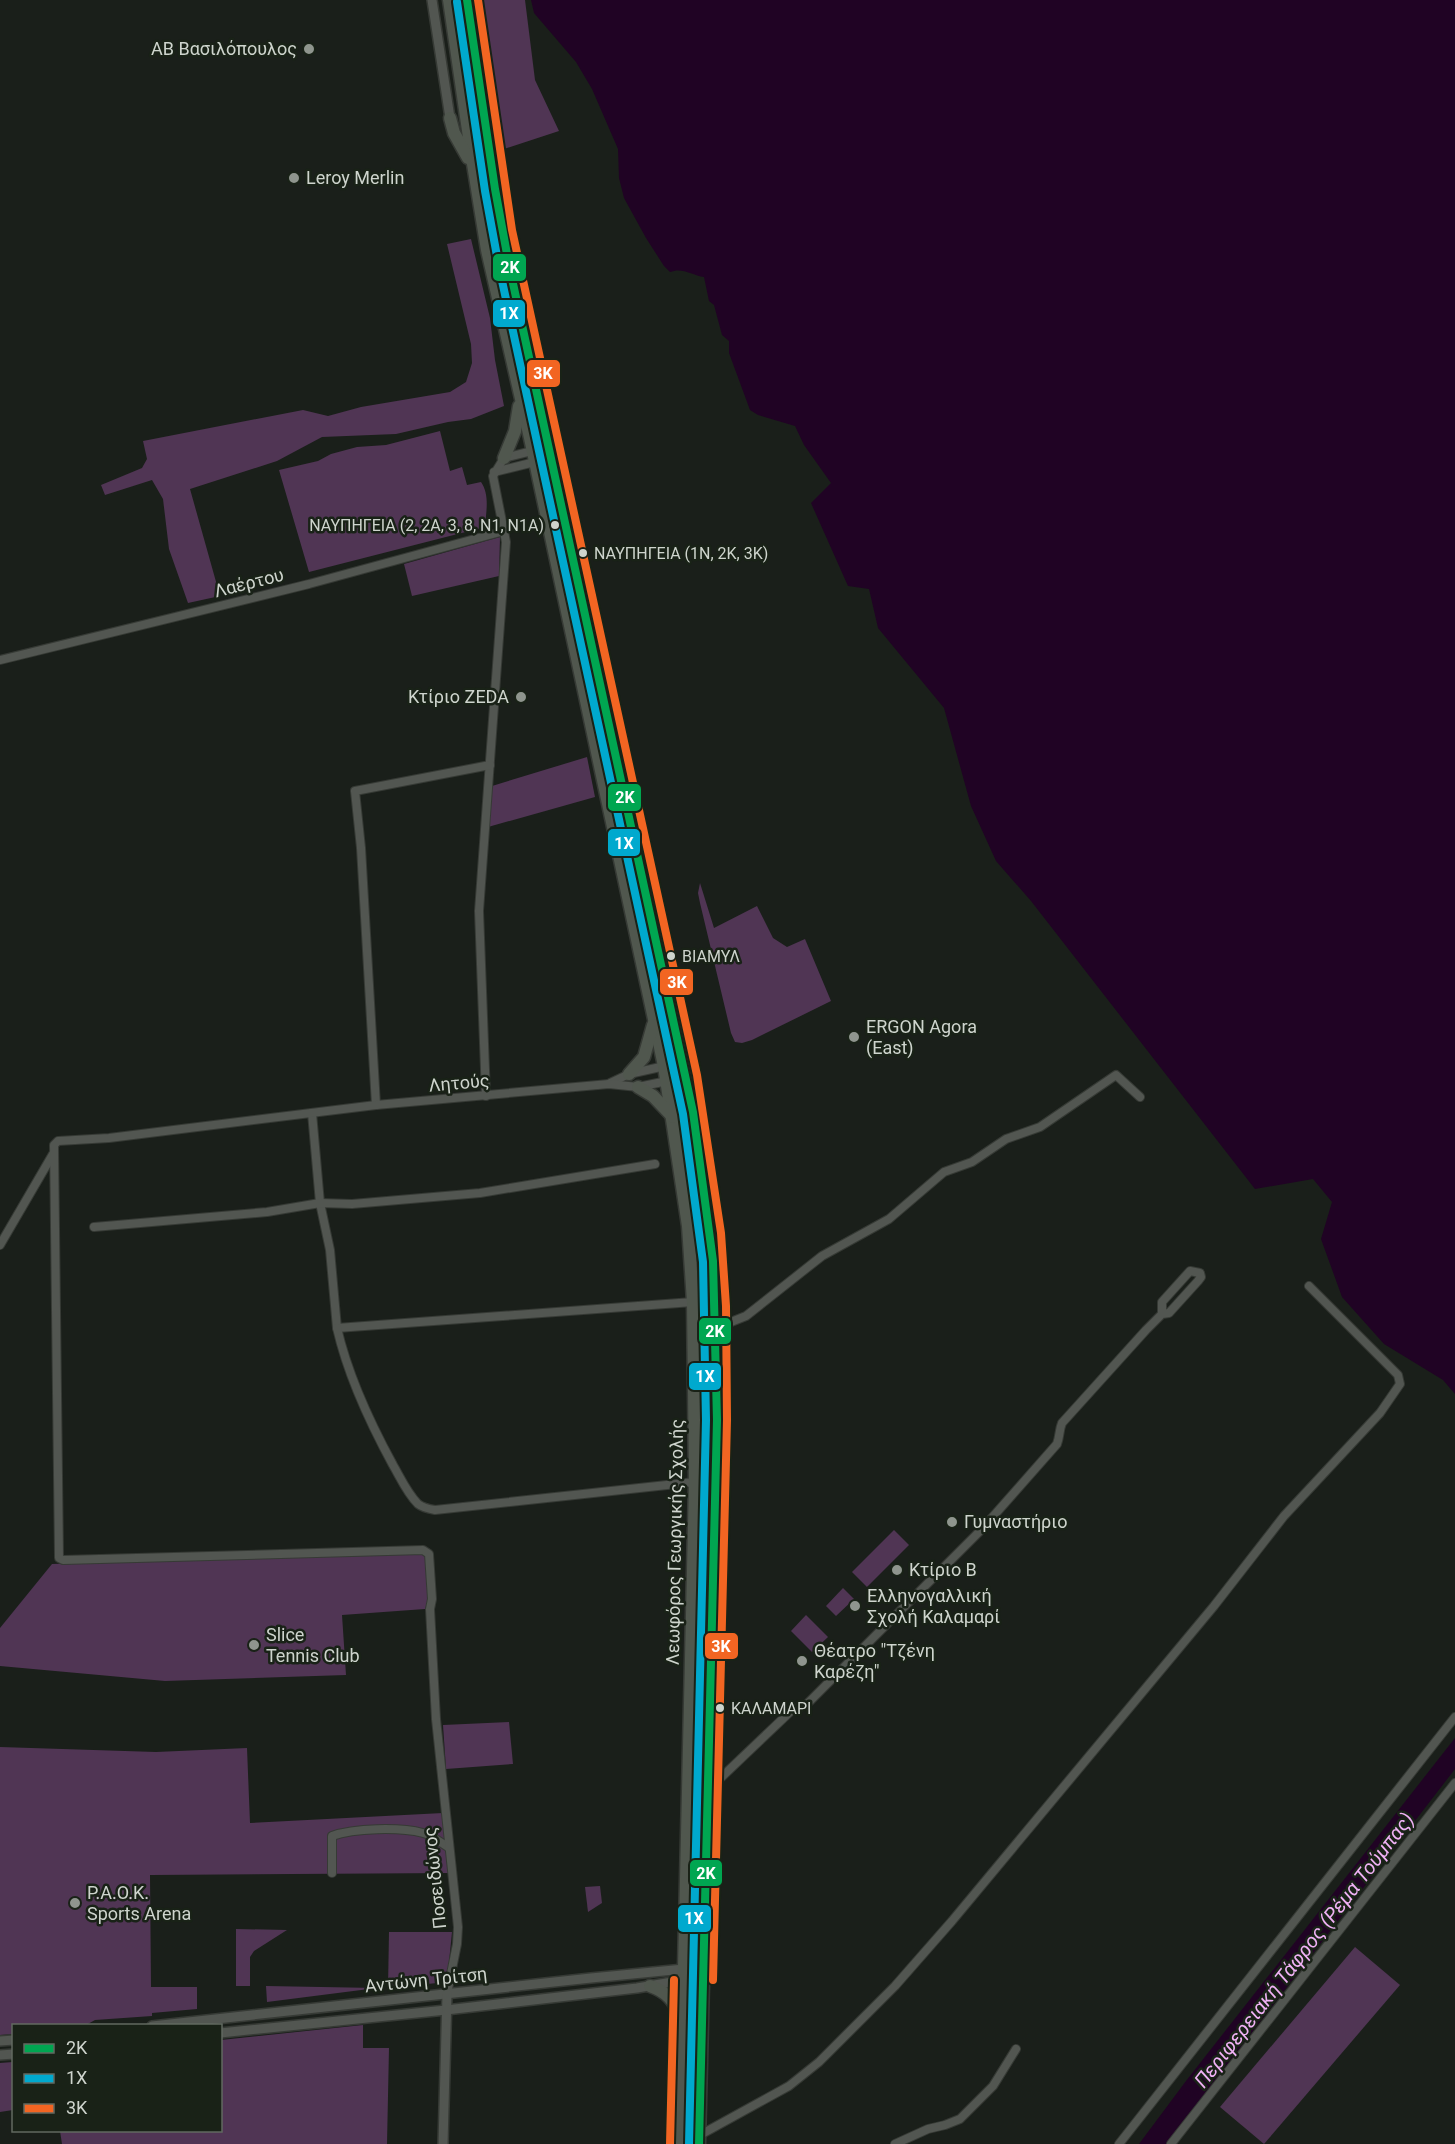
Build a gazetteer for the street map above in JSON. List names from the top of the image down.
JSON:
{
  "streets": {
    "main road": ["Λεωφόρος Γεωργικής Σχολής"],
    "street": [
      "Λαέρτου",
      "Λητούς",
      "Ποσειδώνος",
      "Αντώνη Τρίτση"
    ]
  },
  "crossings": [
    ["Λητούς", "Λεωφόρος Γεωργικής Σχολής"],
    ["Λητούς", "Ποσειδώνος"],
    ["Λεωφόρος Γεωργικής Σχολής", "Αντώνη Τρίτση"],
    ["Ποσειδώνος", "Αντώνη Τρίτση"]
  ],
  "water": ["Περιφερειακή Τάφρος (Ρέμα Τούμπας)"],
  "places": [
    "ΑΒ Βασιλόπουλος",
    "Leroy Merlin",
    "ΝΑΥΠΗΓΕΙΑ (2, 2Α, 3, 8, Ν1, Ν1Α)",
    "ΝΑΥΠΗΓΕΙΑ (1Ν, 2Κ, 3Κ)",
    "Κτίριο ZEDA",
    "ΒΙΑΜΥΛ",
    "ERGON Agora (East)",
    "Γυμναστήριο",
    "Κτίριο Β",
    "Ελληνογαλλική Σχολή Καλαμαρί",
    "Slice Tennis Club",
    "Θέατρο \"Τζένη Καρέζη\"",
    "ΚΑΛΑΜΑΡΙ",
    "P.A.O.K. Sports Arena"
  ],
  "lines": ["transit line 2Κ", "transit line 3Κ", "transit line 1Χ"],
  "legend": ["2Κ", "1Χ", "3Κ"]
}
